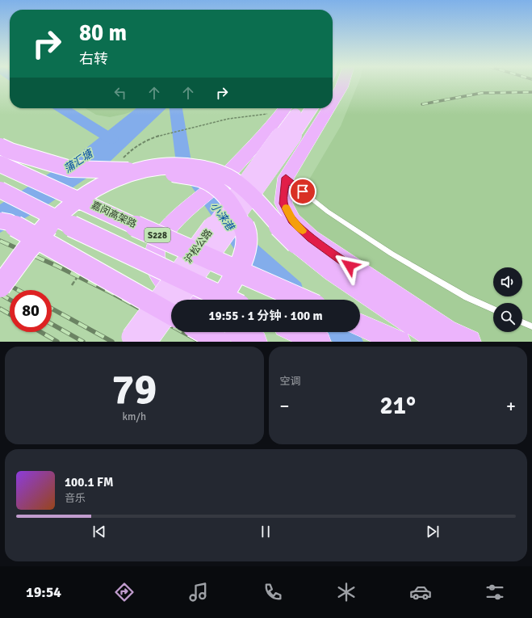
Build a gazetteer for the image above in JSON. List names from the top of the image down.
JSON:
{
  "streets": {
    "highway": ["嘉闵高架路", "S228"],
    "main road": ["沪松公路"]
  },
  "water": ["蒲汇塘", "小涞港"],
  "page": {
    "turn": ["80 m", "右转"],
    "limit": "80",
    "trip": "19:55 · 1 分钟 · 100 m",
    "tile": [
      ["79", "km/h"],
      "空调"
    ],
    "heat": ["−", "21°", "+"],
    "song": ["100.1 FM", "音乐"],
    "tabs": "19:54"
  }
}
